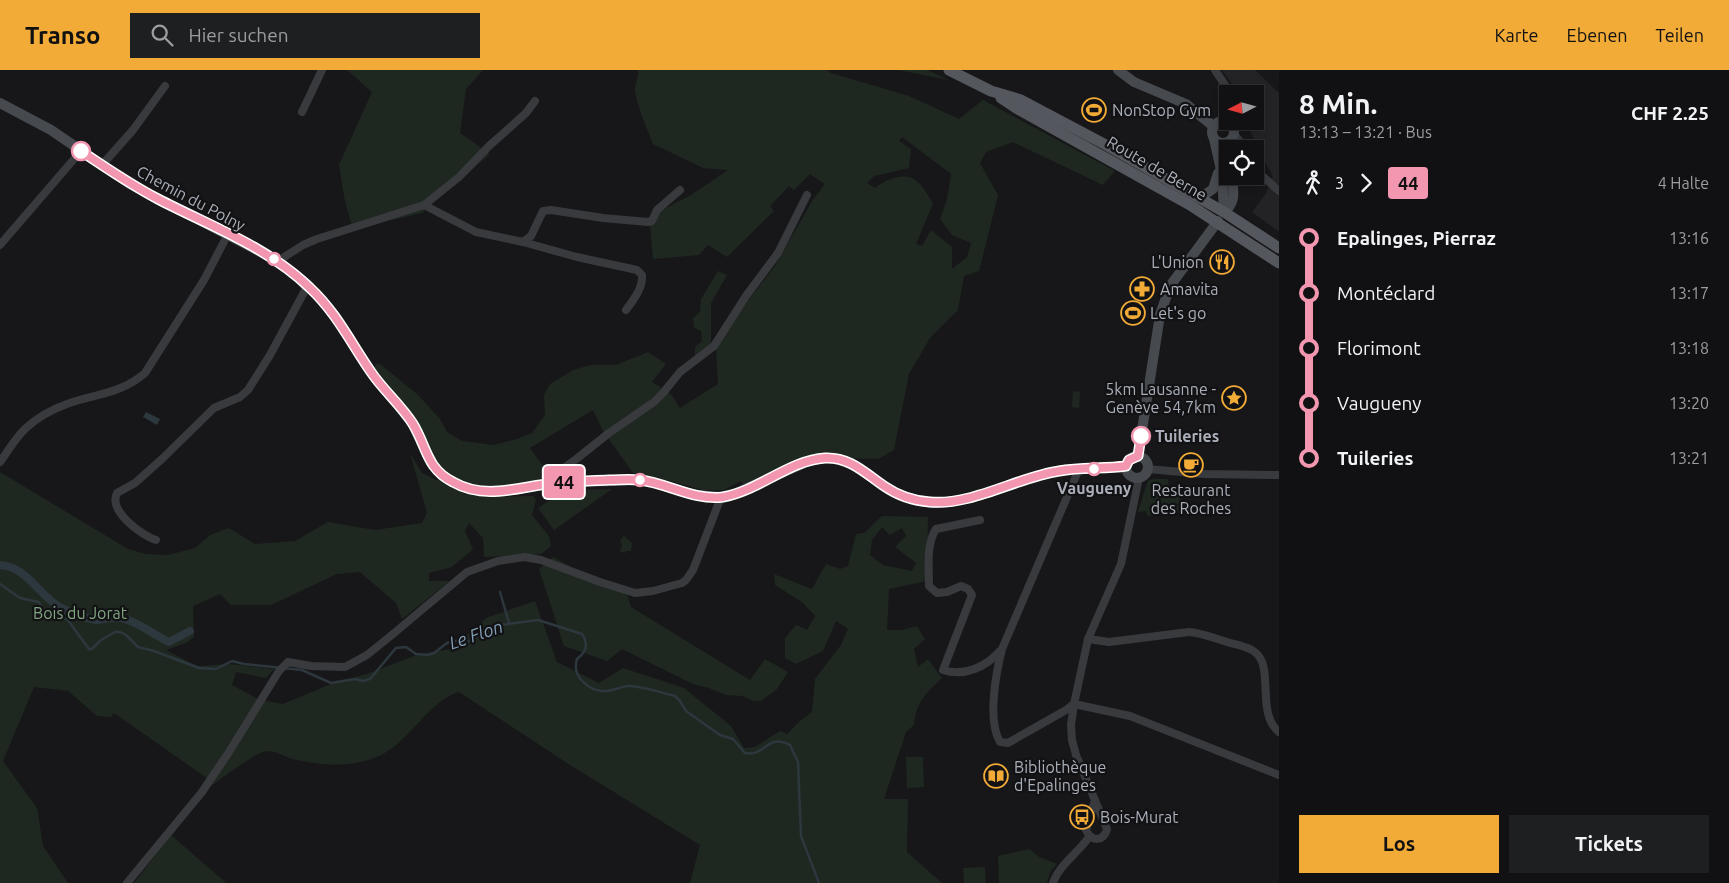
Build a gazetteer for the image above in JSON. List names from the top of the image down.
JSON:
{
  "streets": {
    "main road": ["Route de Berne"],
    "street": ["Chemin du Polny"]
  },
  "water": ["Le Flon"],
  "parks": ["Bois du Jorat"],
  "places": {
    "sports": ["NonStop Gym", "Let's go"],
    "restaurant": ["L'Union"],
    "pharmacy": ["Amavita"],
    "place": ["5km Lausanne - Genève 54,7km"],
    "other": ["Tuileries", "Vaugueny"],
    "cafe": ["Restaurant des Roches"],
    "library": ["Bibliothèque d'Epalinges"],
    "bus stop": ["Bois-Murat"]
  },
  "lines": ["bus line 44"],
  "north": "left",
  "page": {
    "header": "Transo",
    "search": "Hier suchen",
    "nav": ["Karte", "Ebenen", "Teilen"],
    "on_map": "44",
    "heading": ["8 Min.", "13:13 – 13:21 · Bus", "CHF 2.25"],
    "legs": ["3", "44", "4 Halte"],
    "list": [
      {
        "name": "Epalinges, Pierraz",
        "value": "13:16"
      },
      {
        "name": "Montéclard",
        "value": "13:17"
      },
      {
        "name": "Florimont",
        "value": "13:18"
      },
      {
        "name": "Vaugueny",
        "value": "13:20"
      },
      {
        "name": "Tuileries",
        "value": "13:21"
      }
    ],
    "buttons": ["Los", "Tickets"]
  }
}
